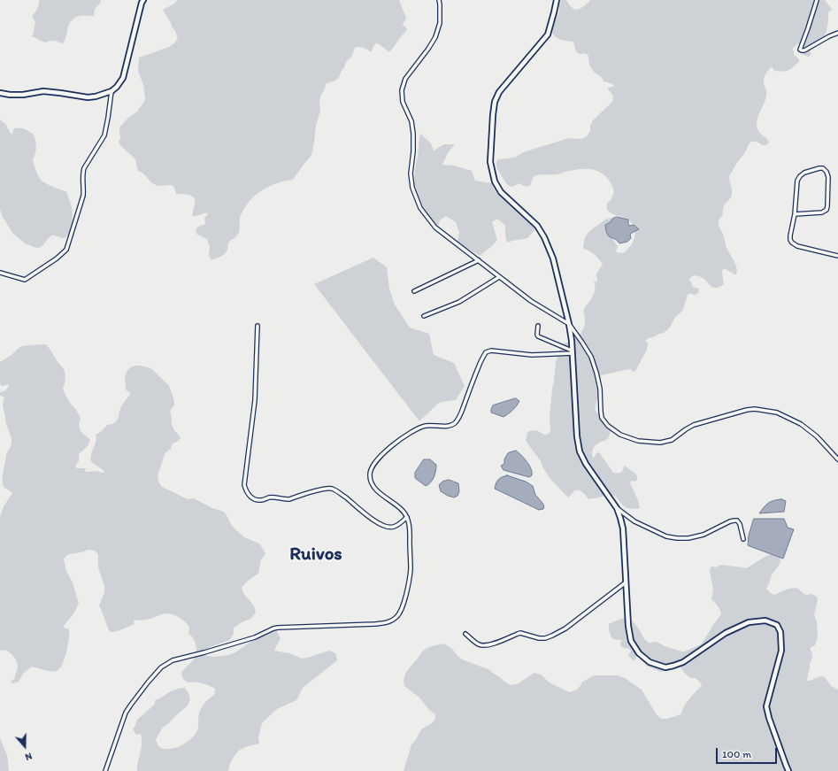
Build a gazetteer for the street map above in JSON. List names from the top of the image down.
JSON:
{
  "districts": ["Ruivos"],
  "scale_bar": "100 m",
  "north": "bottom"
}
